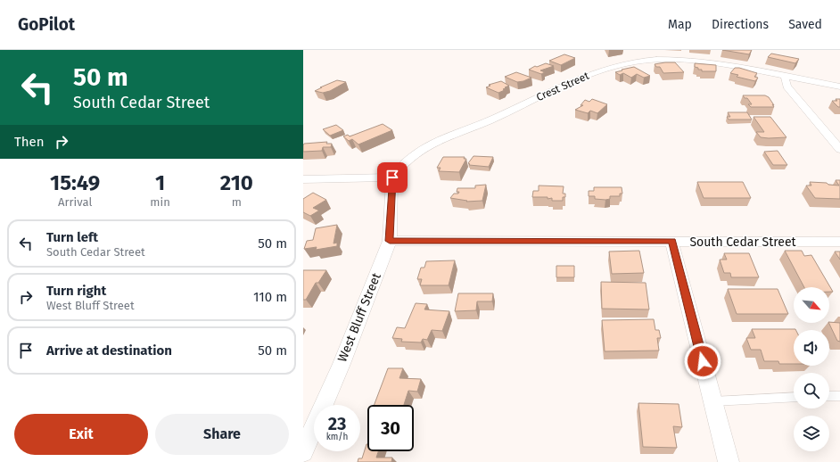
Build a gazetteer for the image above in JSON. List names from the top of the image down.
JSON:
{
  "streets": {
    "street": ["Crest Street", "South Cedar Street", "West Bluff Street"]
  },
  "crossings": [
    ["Crest Street", "West Bluff Street"],
    ["South Cedar Street", "West Bluff Street"]
  ],
  "north": "bottom right",
  "page": {
    "header": "GoPilot",
    "nav": ["Map", "Directions", "Saved"],
    "turn": ["50 m", "South Cedar Street"],
    "then": "Then",
    "eta": [
      "15:49",
      "Arrival",
      "1",
      "min",
      "210",
      "m"
    ],
    "list": [
      {
        "name": "Turn left",
        "note": "South Cedar Street",
        "value": "50 m"
      },
      {
        "name": "Turn right",
        "note": "West Bluff Street",
        "value": "110 m"
      },
      {
        "name": "Arrive at destination",
        "value": "50 m"
      }
    ],
    "speed": "23 km/h",
    "limit": "30",
    "buttons": ["Exit", "Share"]
  }
}
